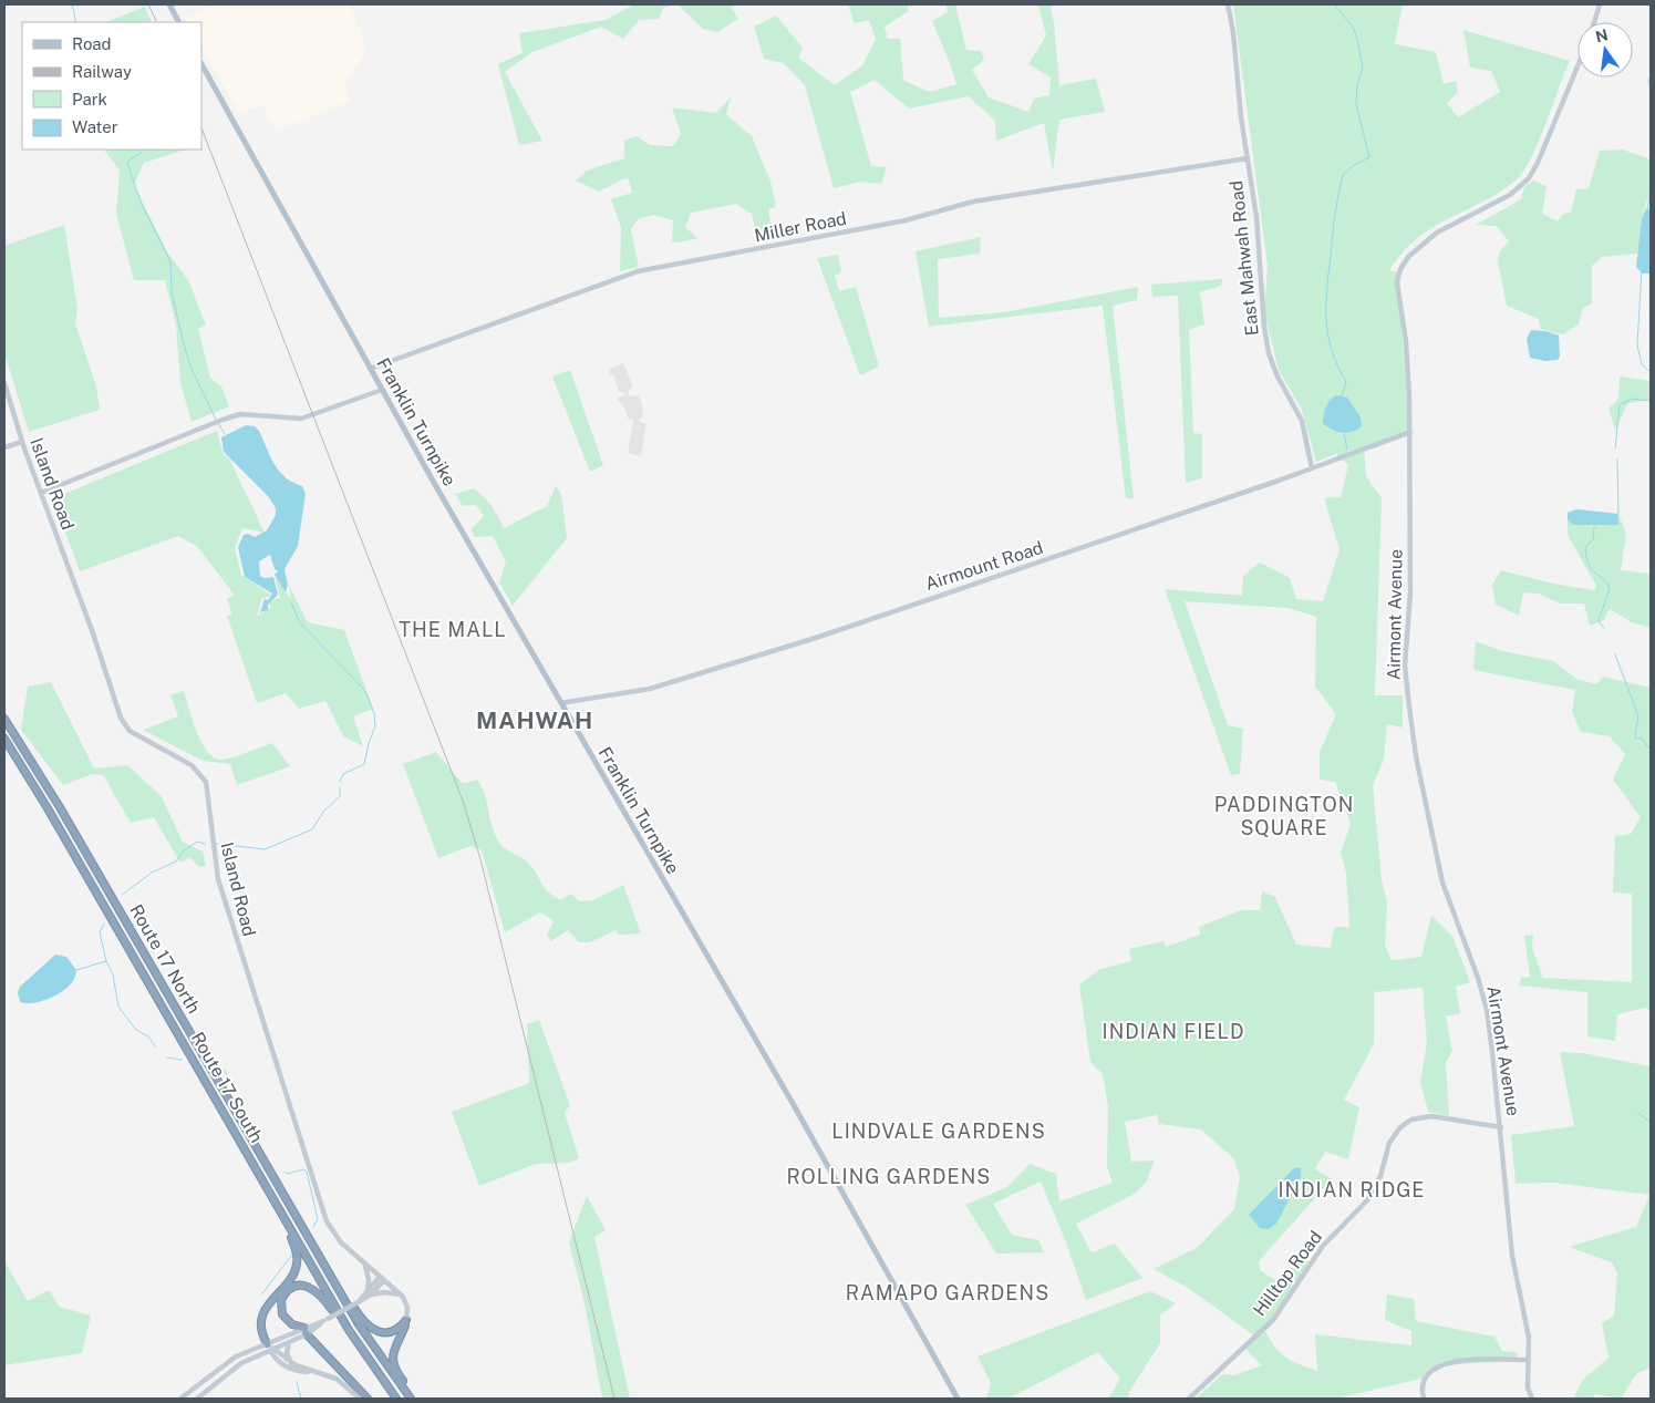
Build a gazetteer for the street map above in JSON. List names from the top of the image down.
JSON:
{
  "streets": {
    "highway": ["Route 17 North", "Route 17 South"],
    "main road": ["Franklin Turnpike"],
    "street": [
      "Miller Road",
      "East Mahwah Road",
      "Island Road",
      "Airmount Road",
      "Airmont Avenue",
      "Hilltop Road"
    ]
  },
  "crossings": [
    ["Miller Road", "East Mahwah Road"],
    ["Miller Road", "Franklin Turnpike"],
    ["East Mahwah Road", "Airmount Road"],
    ["Franklin Turnpike", "Airmount Road"],
    ["Airmount Road", "Airmont Avenue"],
    ["Airmont Avenue", "Hilltop Road"]
  ],
  "districts": [
    "THE MALL",
    "MAHWAH",
    "PADDINGTON SQUARE",
    "INDIAN FIELD",
    "LINDVALE GARDENS",
    "ROLLING GARDENS",
    "INDIAN RIDGE",
    "RAMAPO GARDENS"
  ],
  "legend": [
    "Road",
    "Railway",
    "Park",
    "Water"
  ],
  "north": "top"
}
